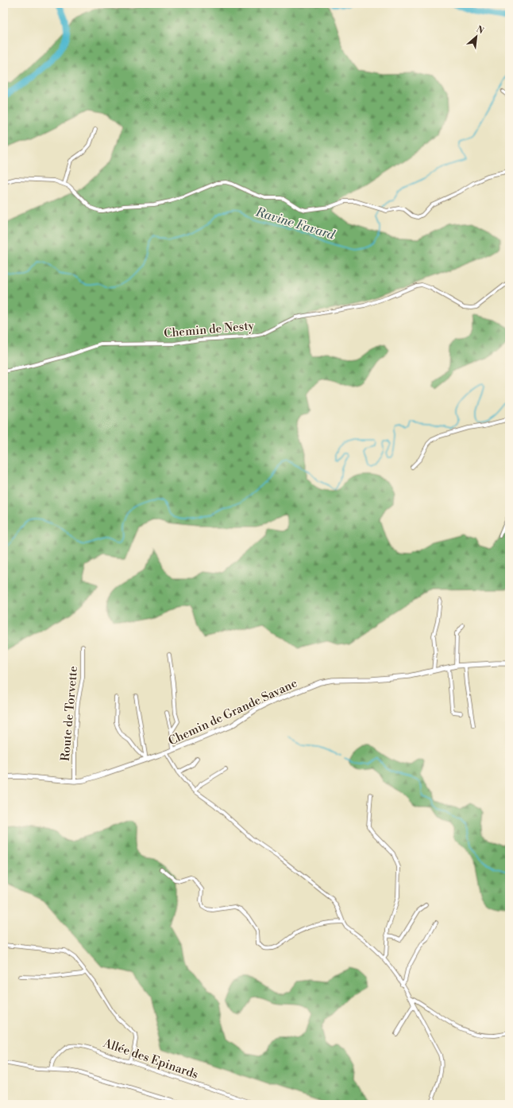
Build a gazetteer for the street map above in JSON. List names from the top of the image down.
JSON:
{
  "streets": {
    "street": [
      "Chemin de Nesty",
      "Chemin de Grande Savane",
      "Route de Torvette",
      "Allée des Epinards"
    ]
  },
  "crossings": [
    ["Chemin de Grande Savane", "Route de Torvette"]
  ],
  "water": ["Ravine Favard"],
  "north": "top right"
}
